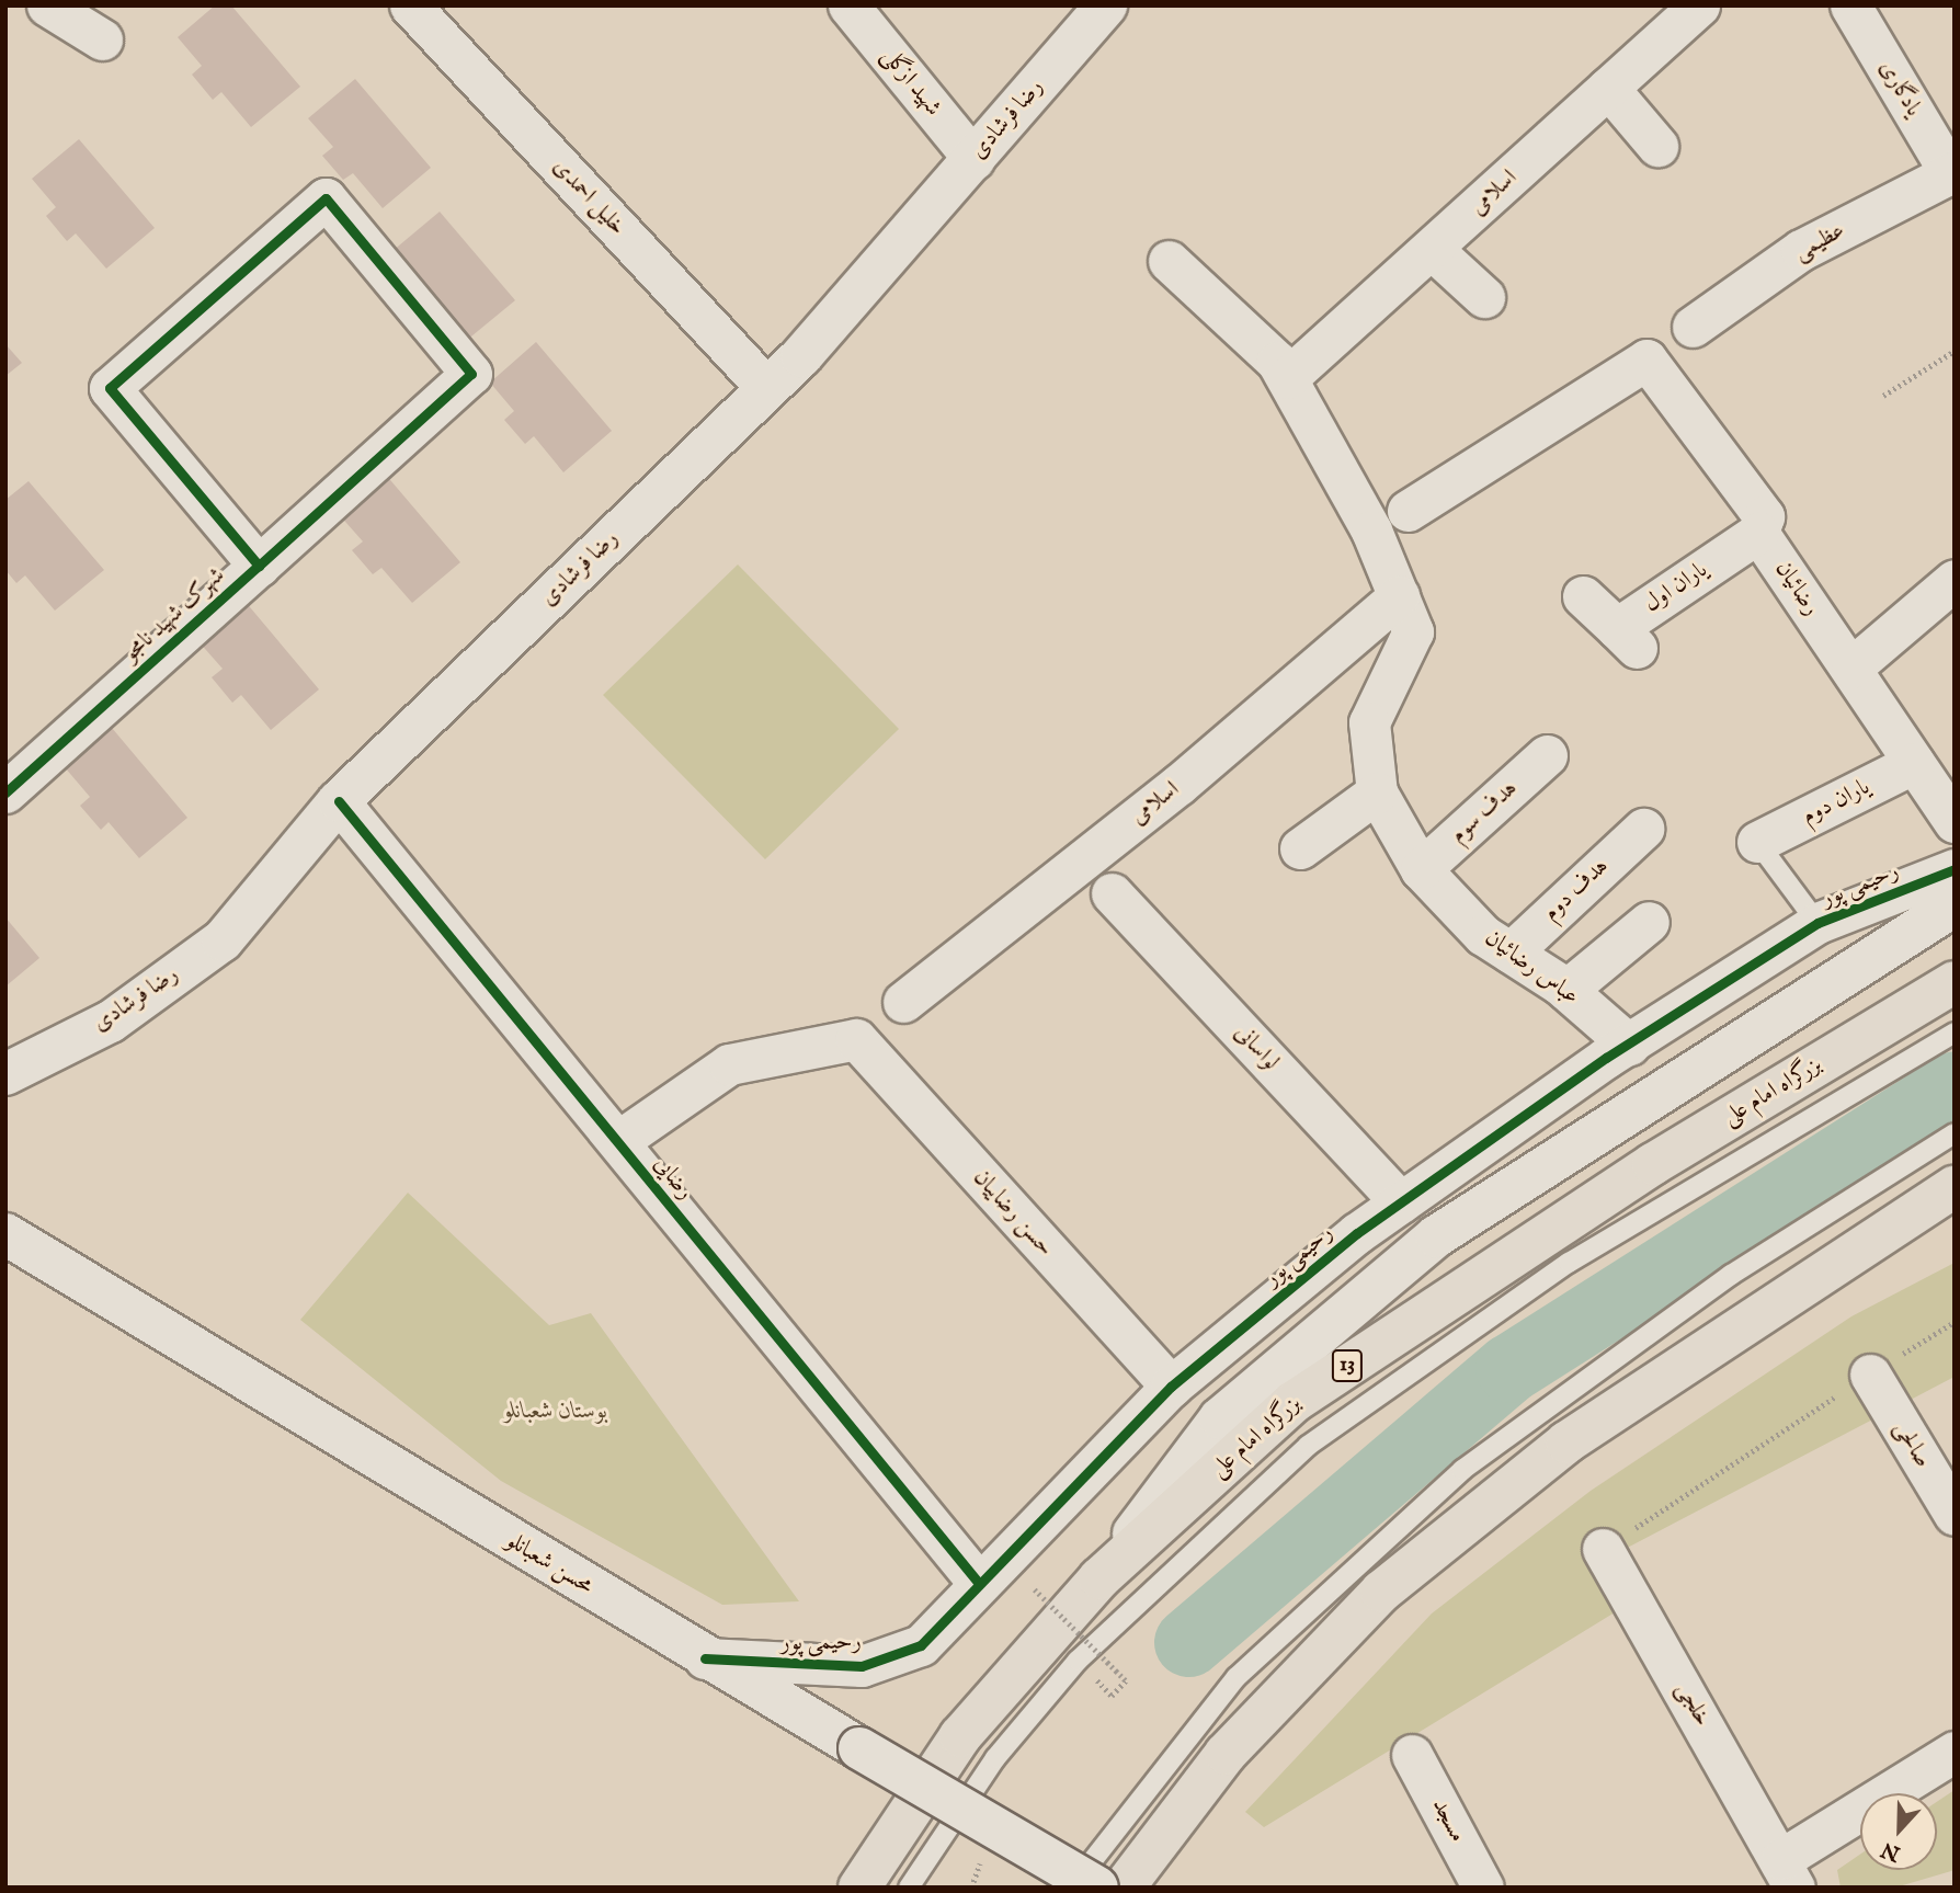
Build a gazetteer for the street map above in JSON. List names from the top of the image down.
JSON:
{
  "streets": {
    "highway": ["بزرگراه امام علی", "13"],
    "main road": ["رضا فرشادی", "محسن شعبانلو"],
    "street": [
      "شهید ازگلی",
      "یادگاری",
      "اسلامی",
      "خلیل احمدی",
      "عظیمی",
      "یاران اول",
      "رضائیان",
      "شهرک شهید نامجو",
      "یاران دوم",
      "هدف سوم",
      "رحیمی پور",
      "هدف دوم",
      "عباس رضائیان",
      "لواسانی",
      "رضایی",
      "حسن رضاییان",
      "صالحی",
      "خلجی",
      "مسجد"
    ]
  },
  "crossings": [
    ["شهید ازگلی", "رضا فرشادی"],
    ["یادگاری", "عظیمی"],
    ["رضا فرشادی", "خلیل احمدی"],
    ["رضا فرشادی", "رضایی"],
    ["اسلامی", "عباس رضائیان"],
    ["یاران اول", "رضائیان"],
    ["رضائیان", "یاران دوم"],
    ["هدف سوم", "عباس رضائیان"],
    ["رحیمی پور", "عباس رضائیان"],
    ["رحیمی پور", "لواسانی"],
    ["رحیمی پور", "رضایی"],
    ["رحیمی پور", "حسن رضاییان"],
    ["رحیمی پور", "محسن شعبانلو"],
    ["هدف دوم", "عباس رضائیان"],
    ["رضایی", "حسن رضاییان"]
  ],
  "parks": ["بوستان شعبانلو"],
  "north": "bottom"
}
